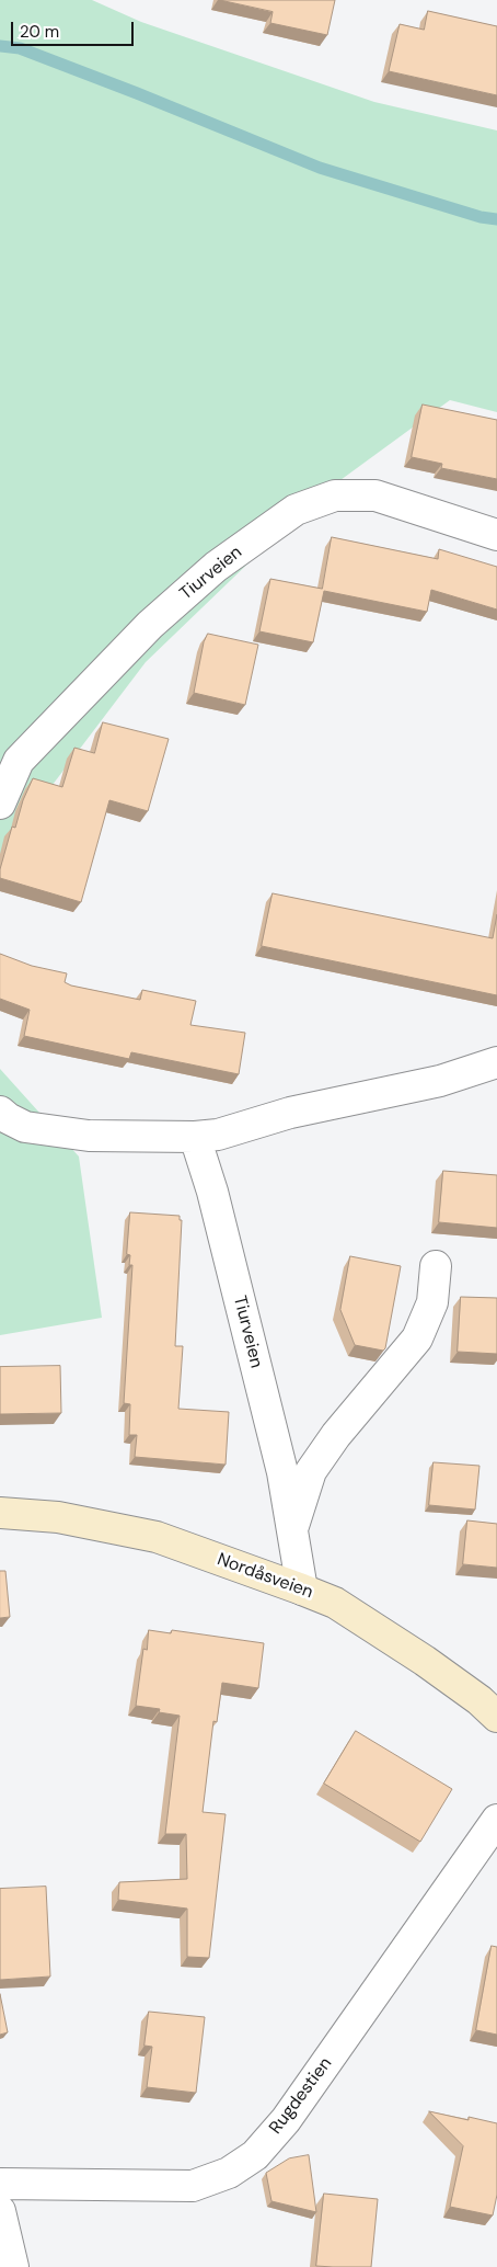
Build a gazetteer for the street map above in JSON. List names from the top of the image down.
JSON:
{
  "streets": {
    "main road": ["Nordåsveien"],
    "street": ["Tiurveien", "Rugdestien"]
  },
  "crossings": [
    ["Tiurveien", "Nordåsveien"]
  ],
  "scale_bar": "20 m"
}
